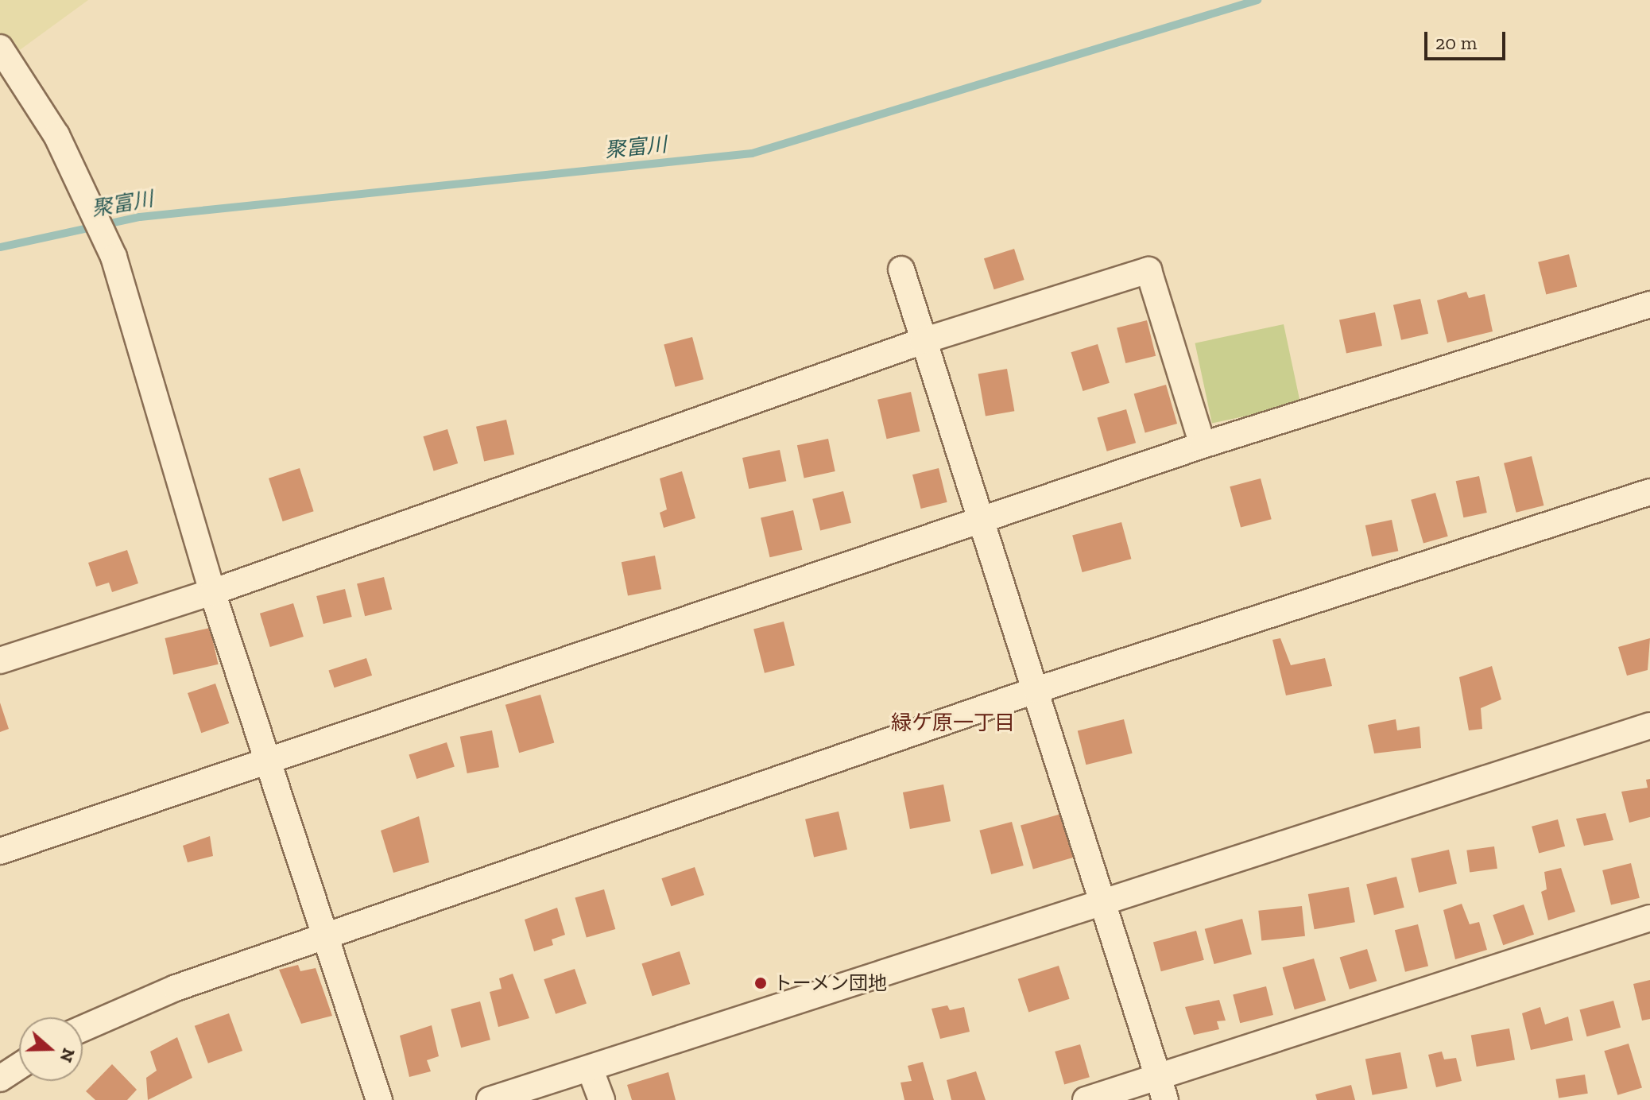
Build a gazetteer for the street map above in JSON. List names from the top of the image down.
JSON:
{
  "districts": ["緑ケ原一丁目"],
  "water": ["聚富川"],
  "places": ["トーメン団地"],
  "scale_bar": "20 m",
  "north": "right"
}
